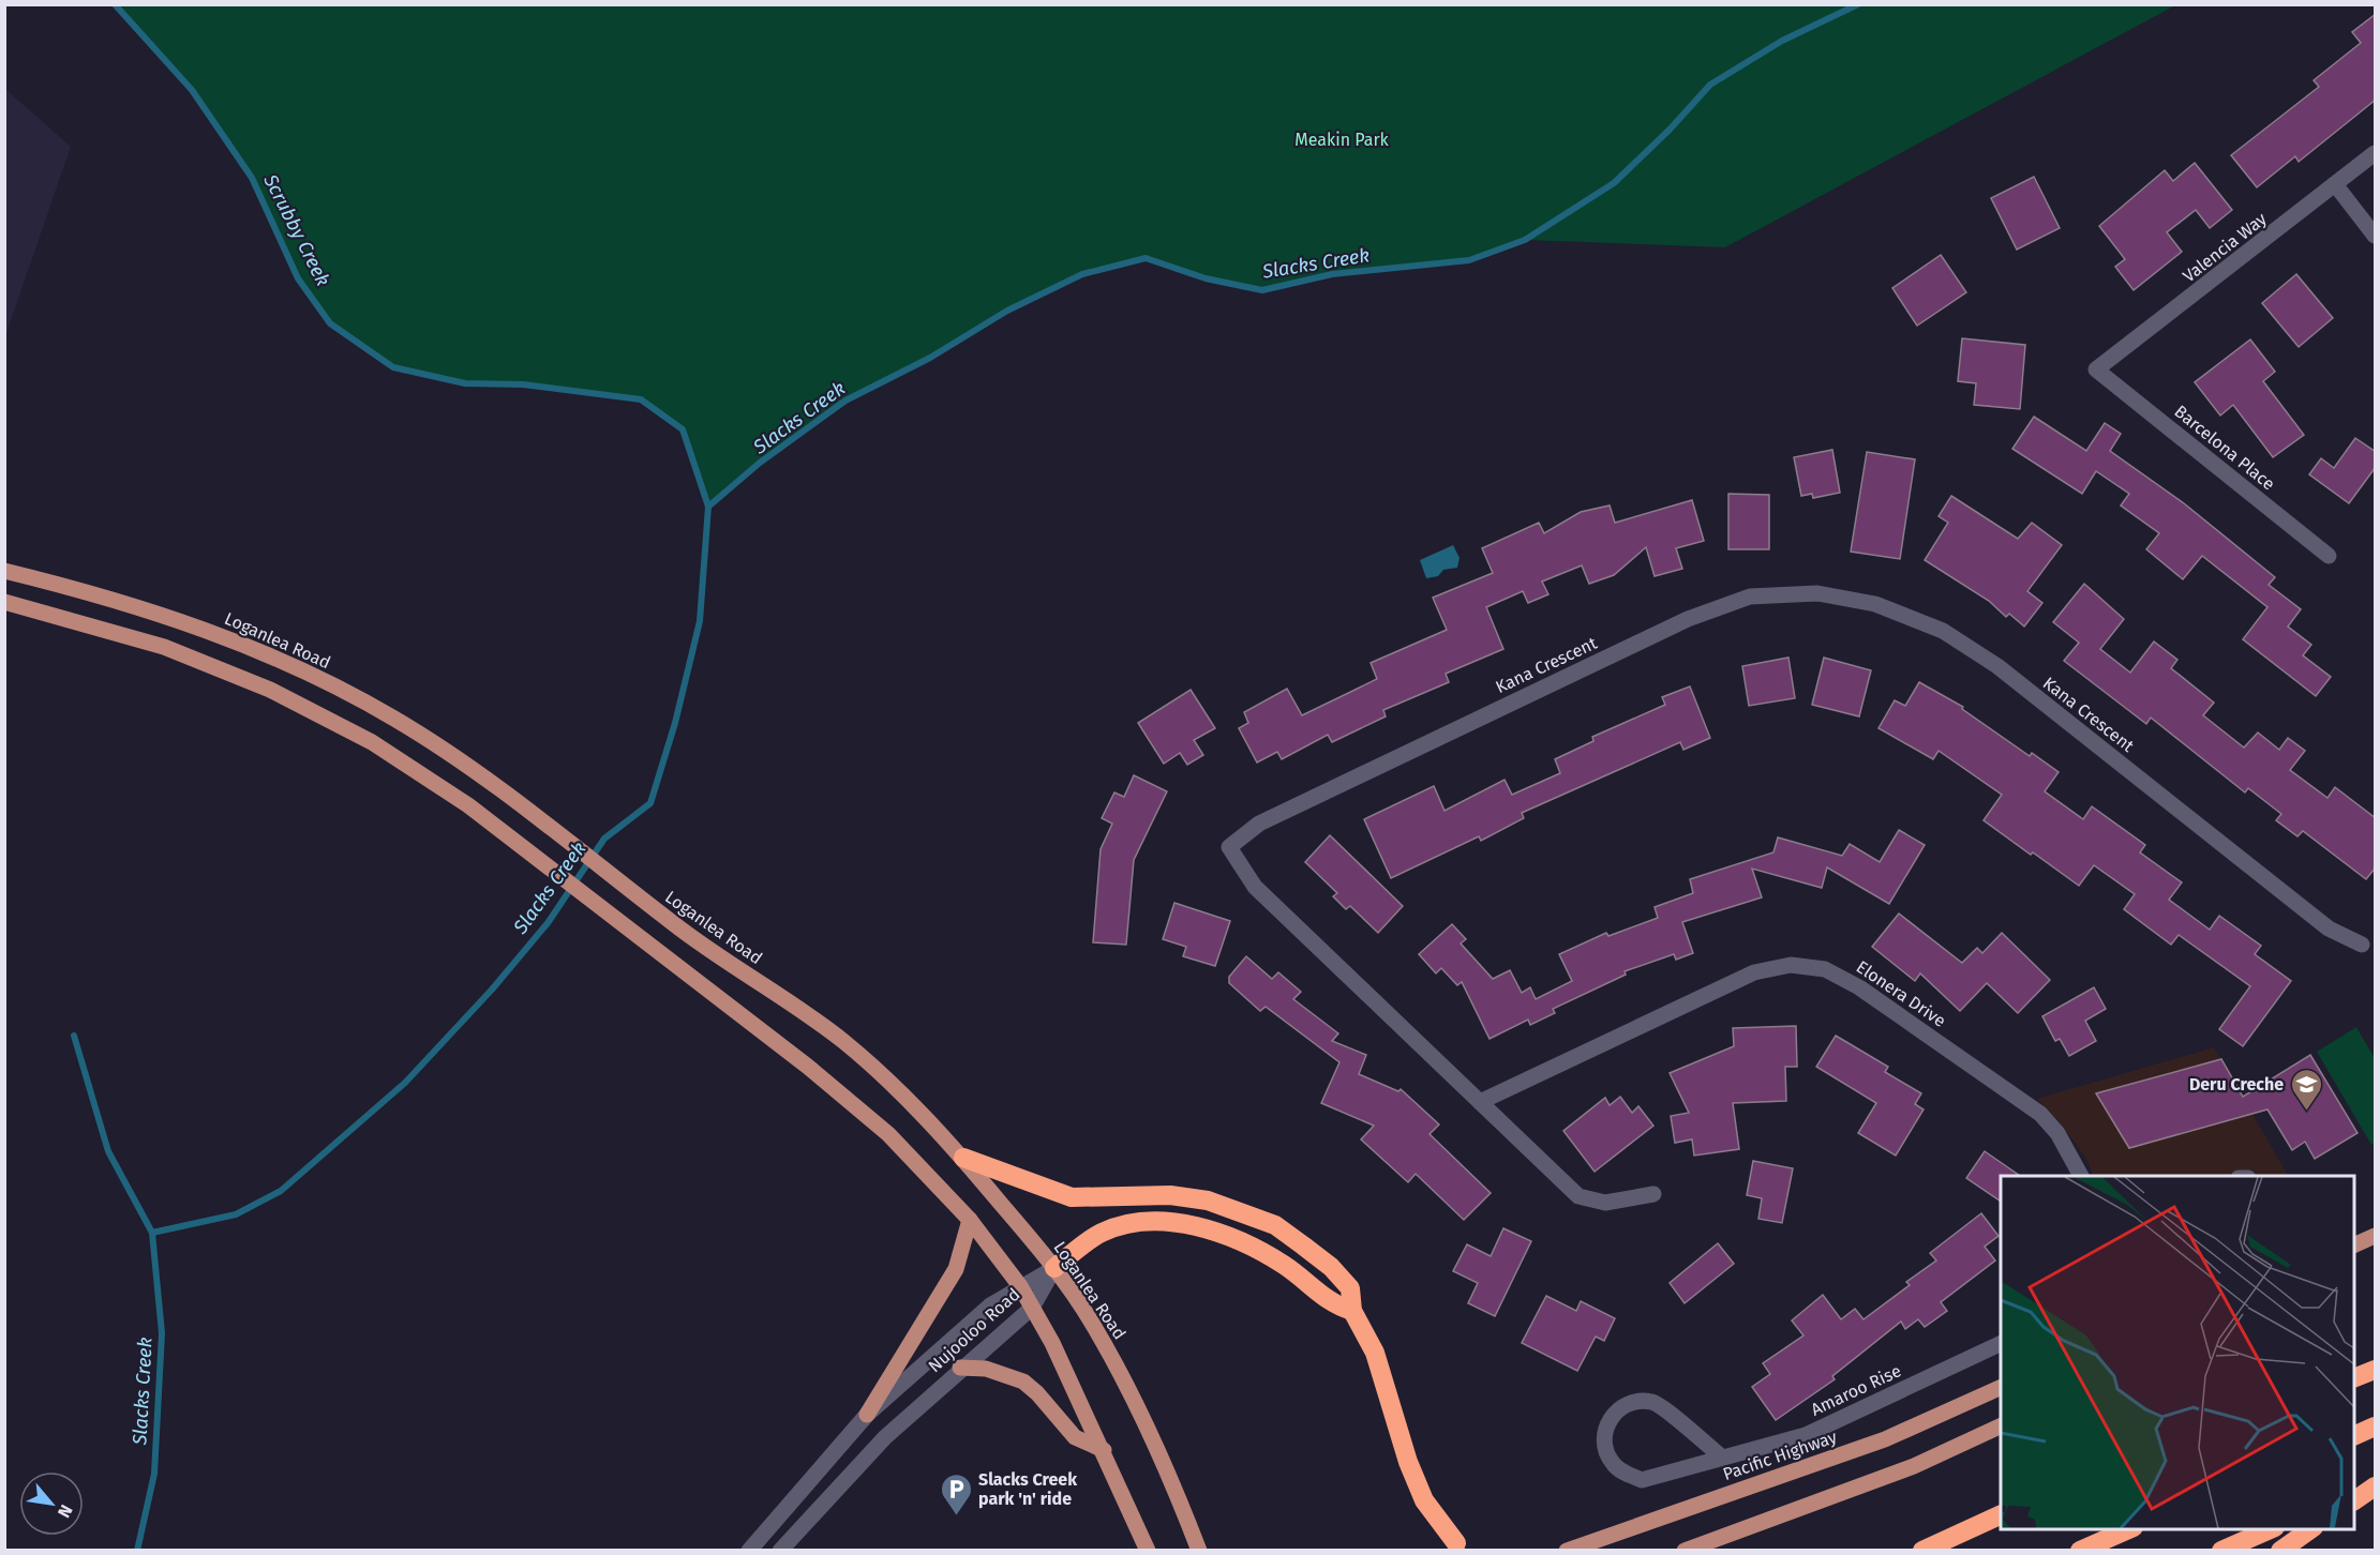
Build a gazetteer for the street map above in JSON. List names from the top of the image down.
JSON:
{
  "streets": {
    "main road": ["Loganlea Road", "Pacific Highway"],
    "street": [
      "Valencia Way",
      "Barcelona Place",
      "Kana Crescent",
      "Elonera Drive",
      "Nujooloo Road",
      "Amaroo Rise"
    ]
  },
  "crossings": [
    ["Valencia Way", "Barcelona Place"],
    ["Loganlea Road", "Nujooloo Road"],
    ["Kana Crescent", "Elonera Drive"]
  ],
  "water": ["Scrubby Creek", "Slacks Creek"],
  "parks": ["Meakin Park"],
  "places": {
    "school or university": ["Deru Creche"],
    "parking": ["Slacks Creek park 'n' ride"]
  },
  "north": "bottom right"
}
